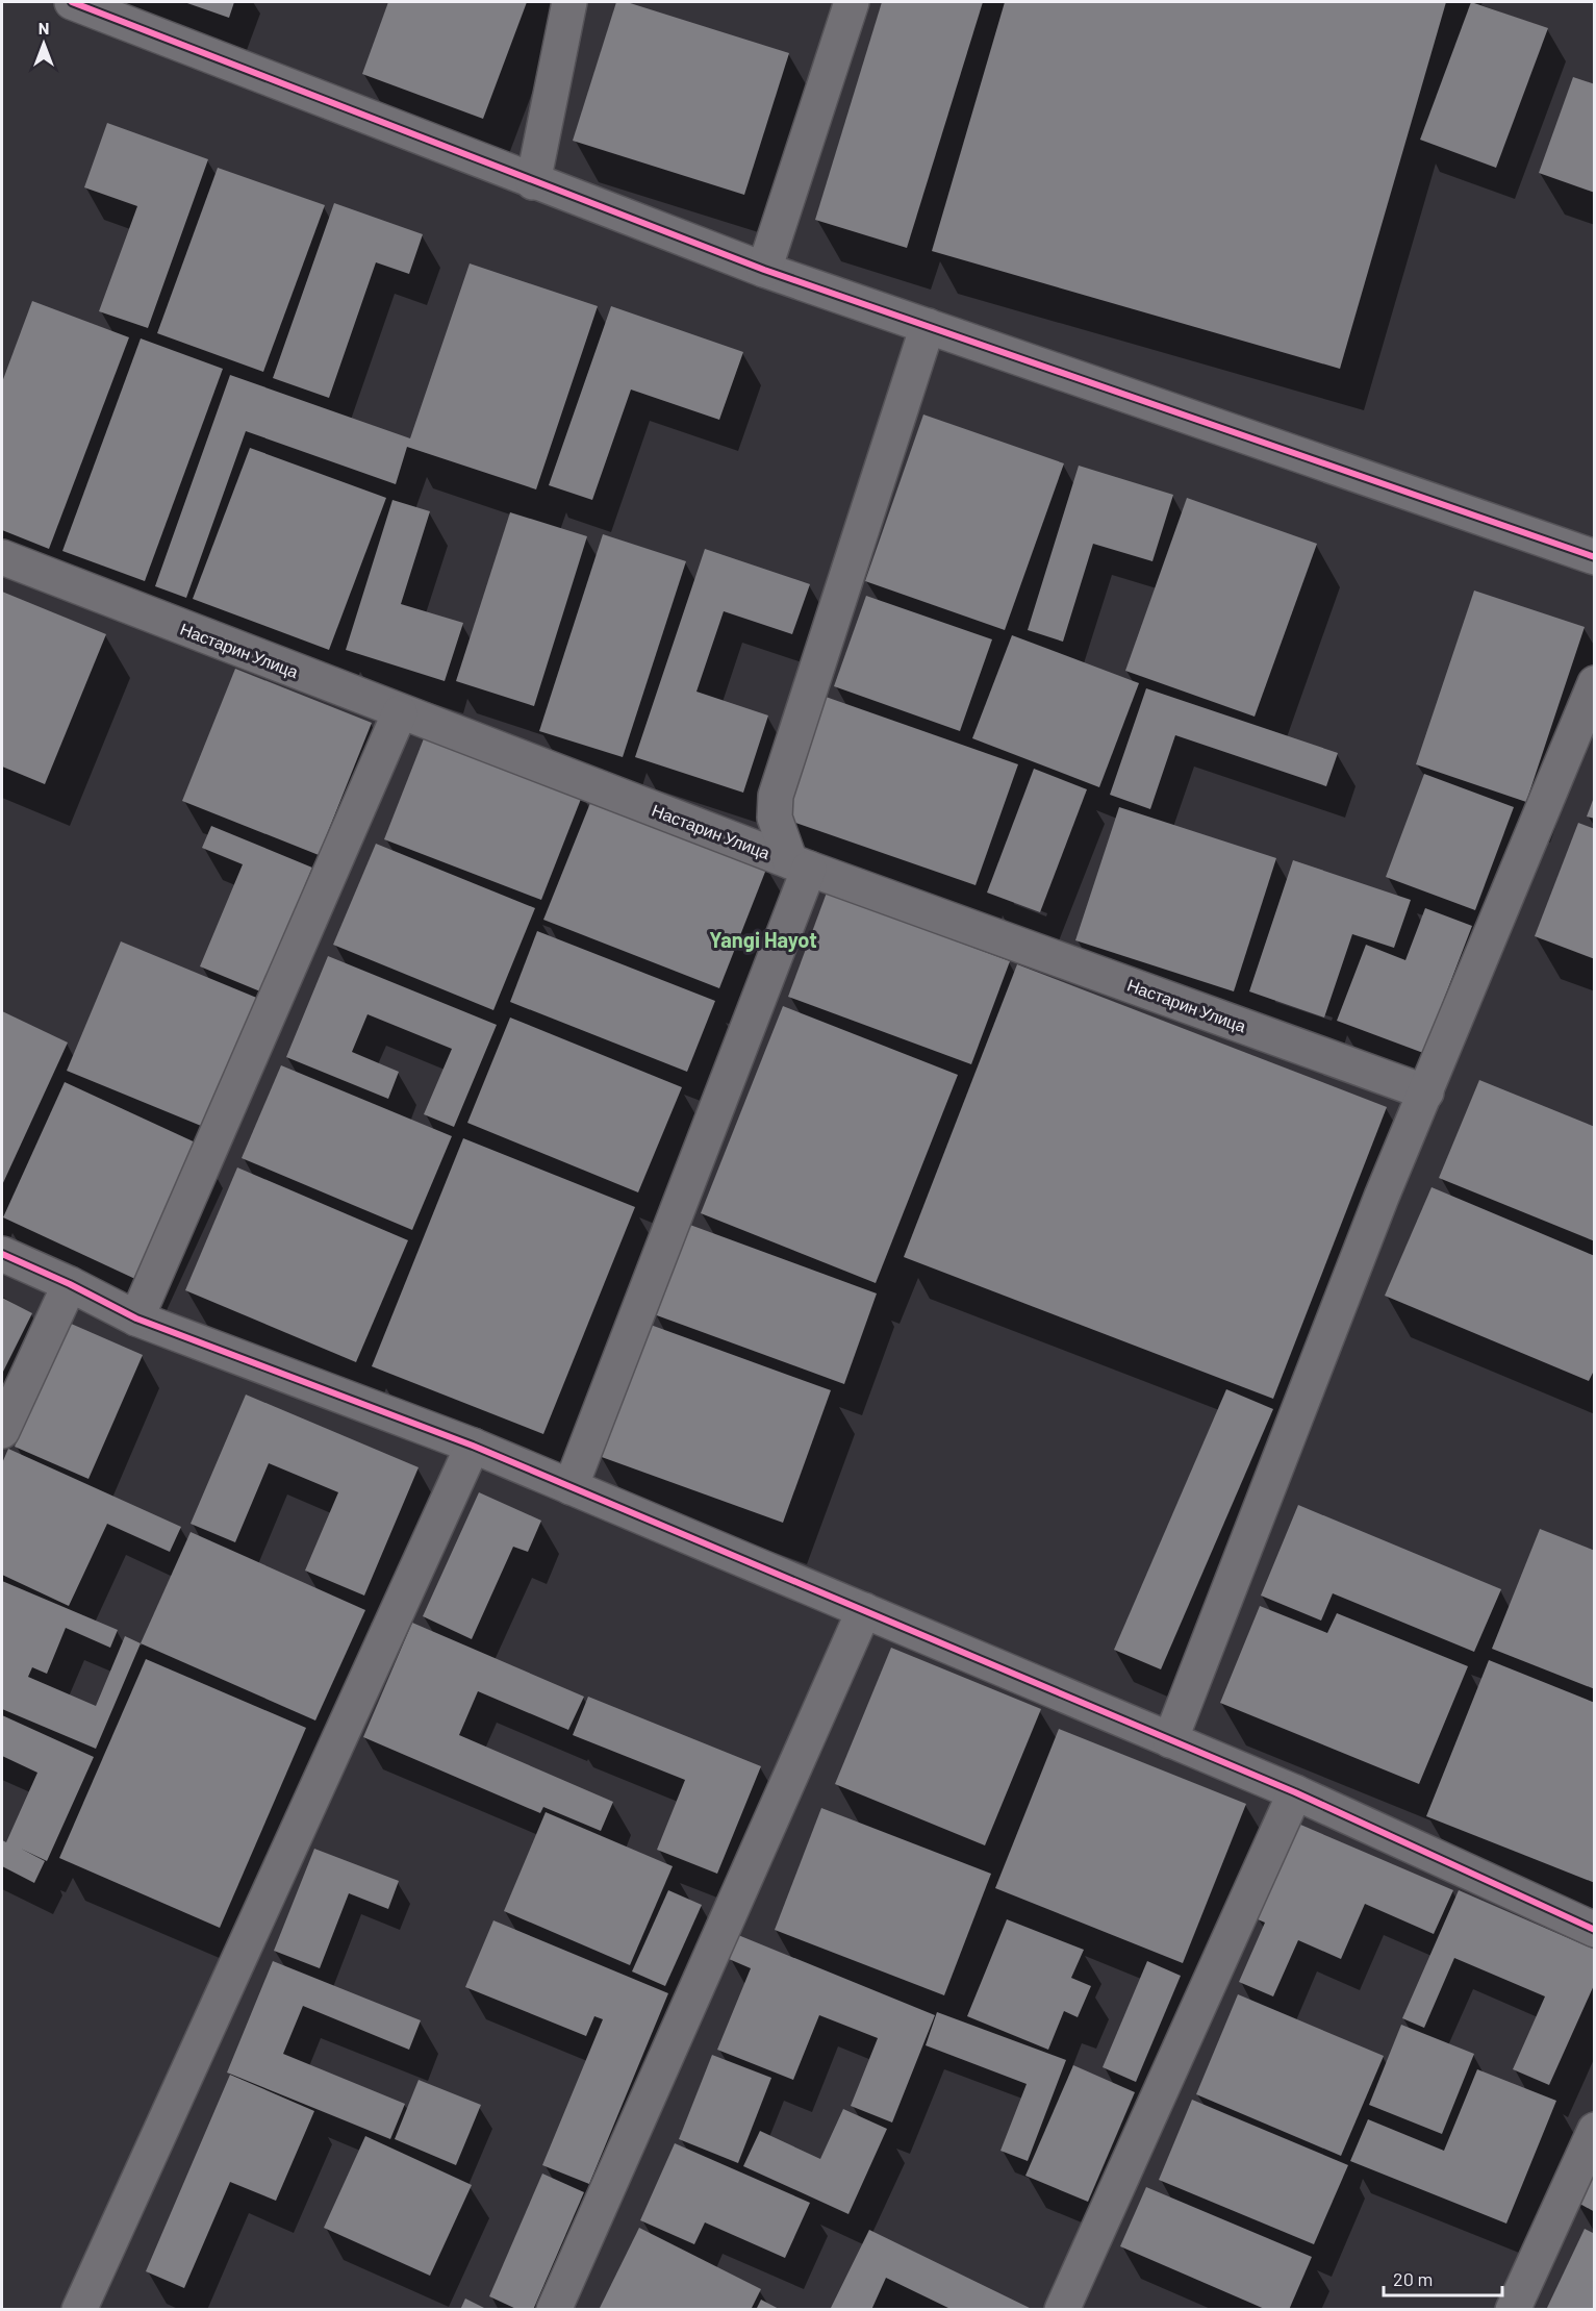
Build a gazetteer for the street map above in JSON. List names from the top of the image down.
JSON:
{
  "streets": {
    "street": ["Настарин Улица"]
  },
  "districts": ["Yangi Hayot"],
  "scale_bar": "20 m",
  "north": "top"
}
